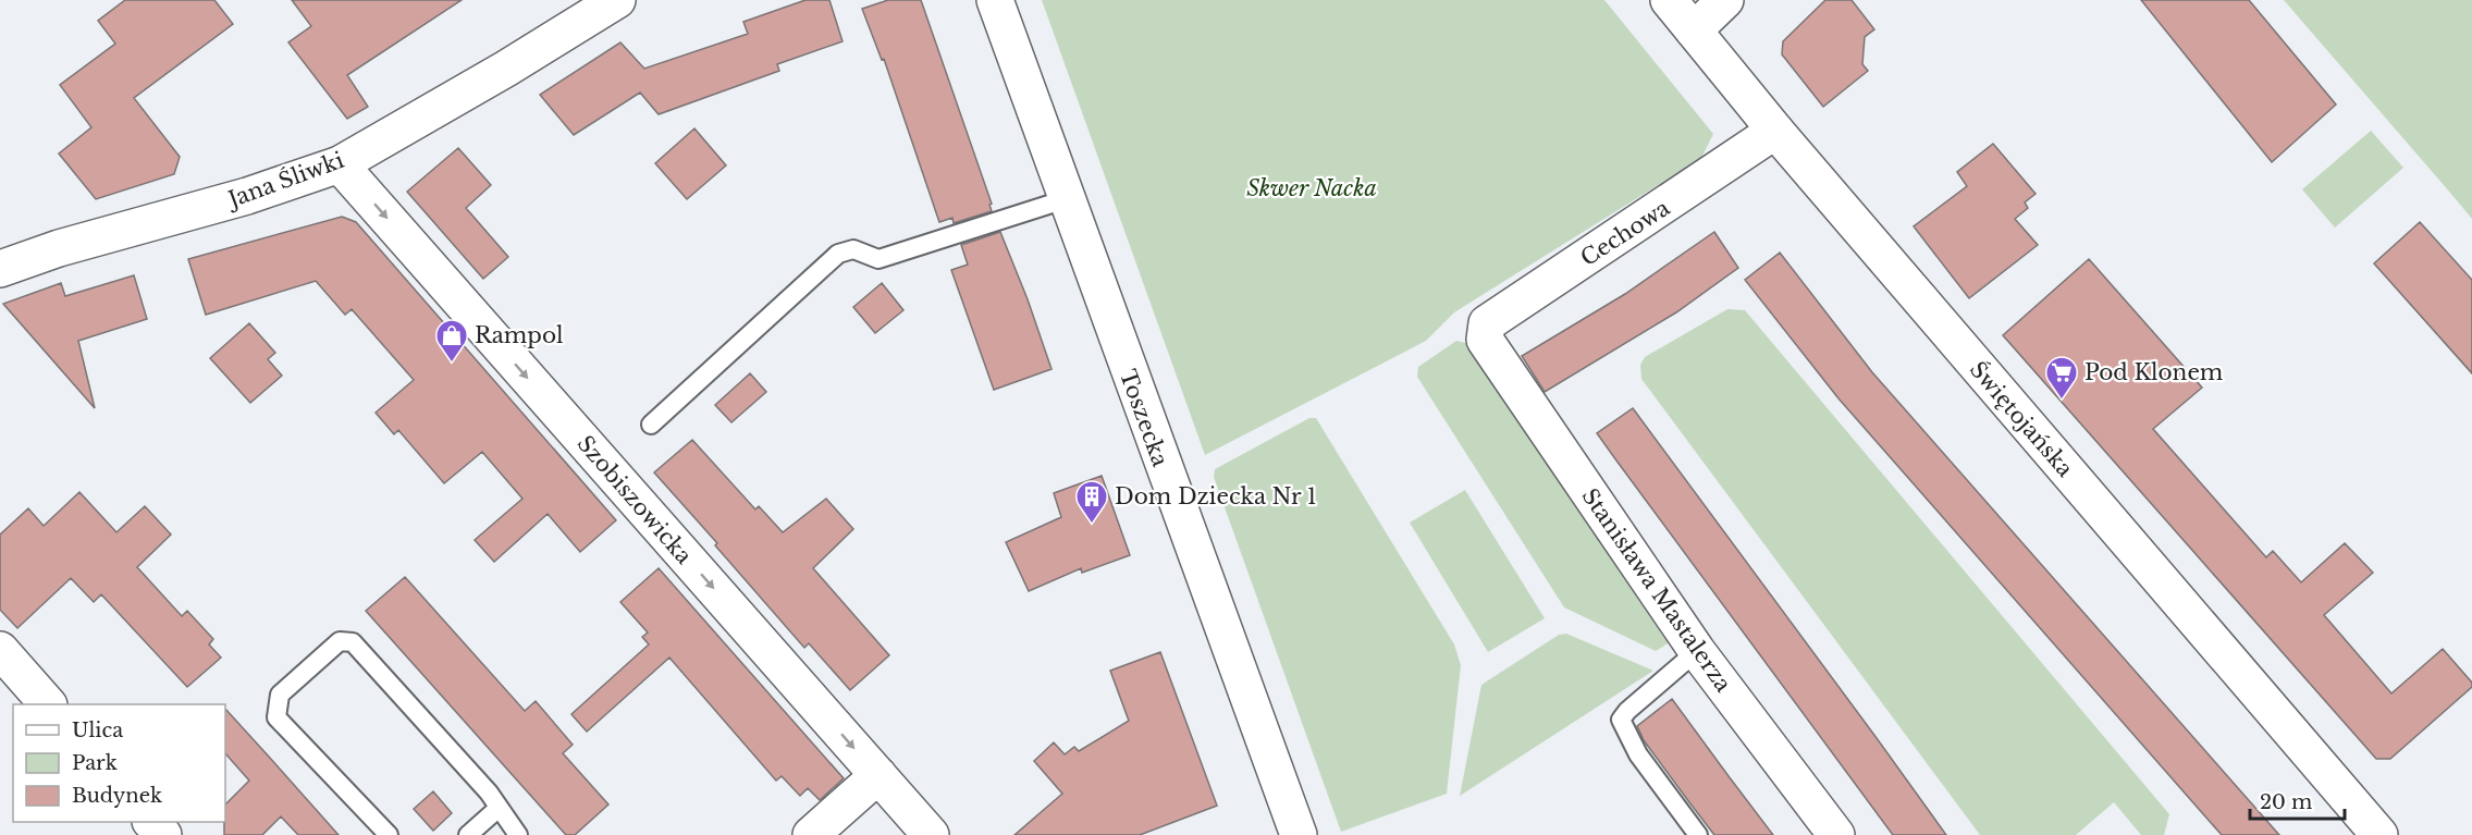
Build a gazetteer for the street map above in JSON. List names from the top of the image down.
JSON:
{
  "streets": {
    "street": [
      "Jana Śliwki",
      "Cechowa",
      "Toszecka",
      "Świętojańska",
      "Szobiszowicka",
      "Stanisława Mastalerza"
    ]
  },
  "crossings": [
    ["Jana Śliwki", "Szobiszowicka"],
    ["Cechowa", "Świętojańska"],
    ["Cechowa", "Stanisława Mastalerza"]
  ],
  "one_way": ["Szobiszowicka"],
  "parks": ["Skwer Nacka"],
  "places": {
    "shop": ["Rampol"],
    "supermarket": ["Pod Klonem"],
    "building": ["Dom Dziecka Nr 1"]
  },
  "legend": ["Ulica", "Park", "Budynek"],
  "scale_bar": "20 m"
}
